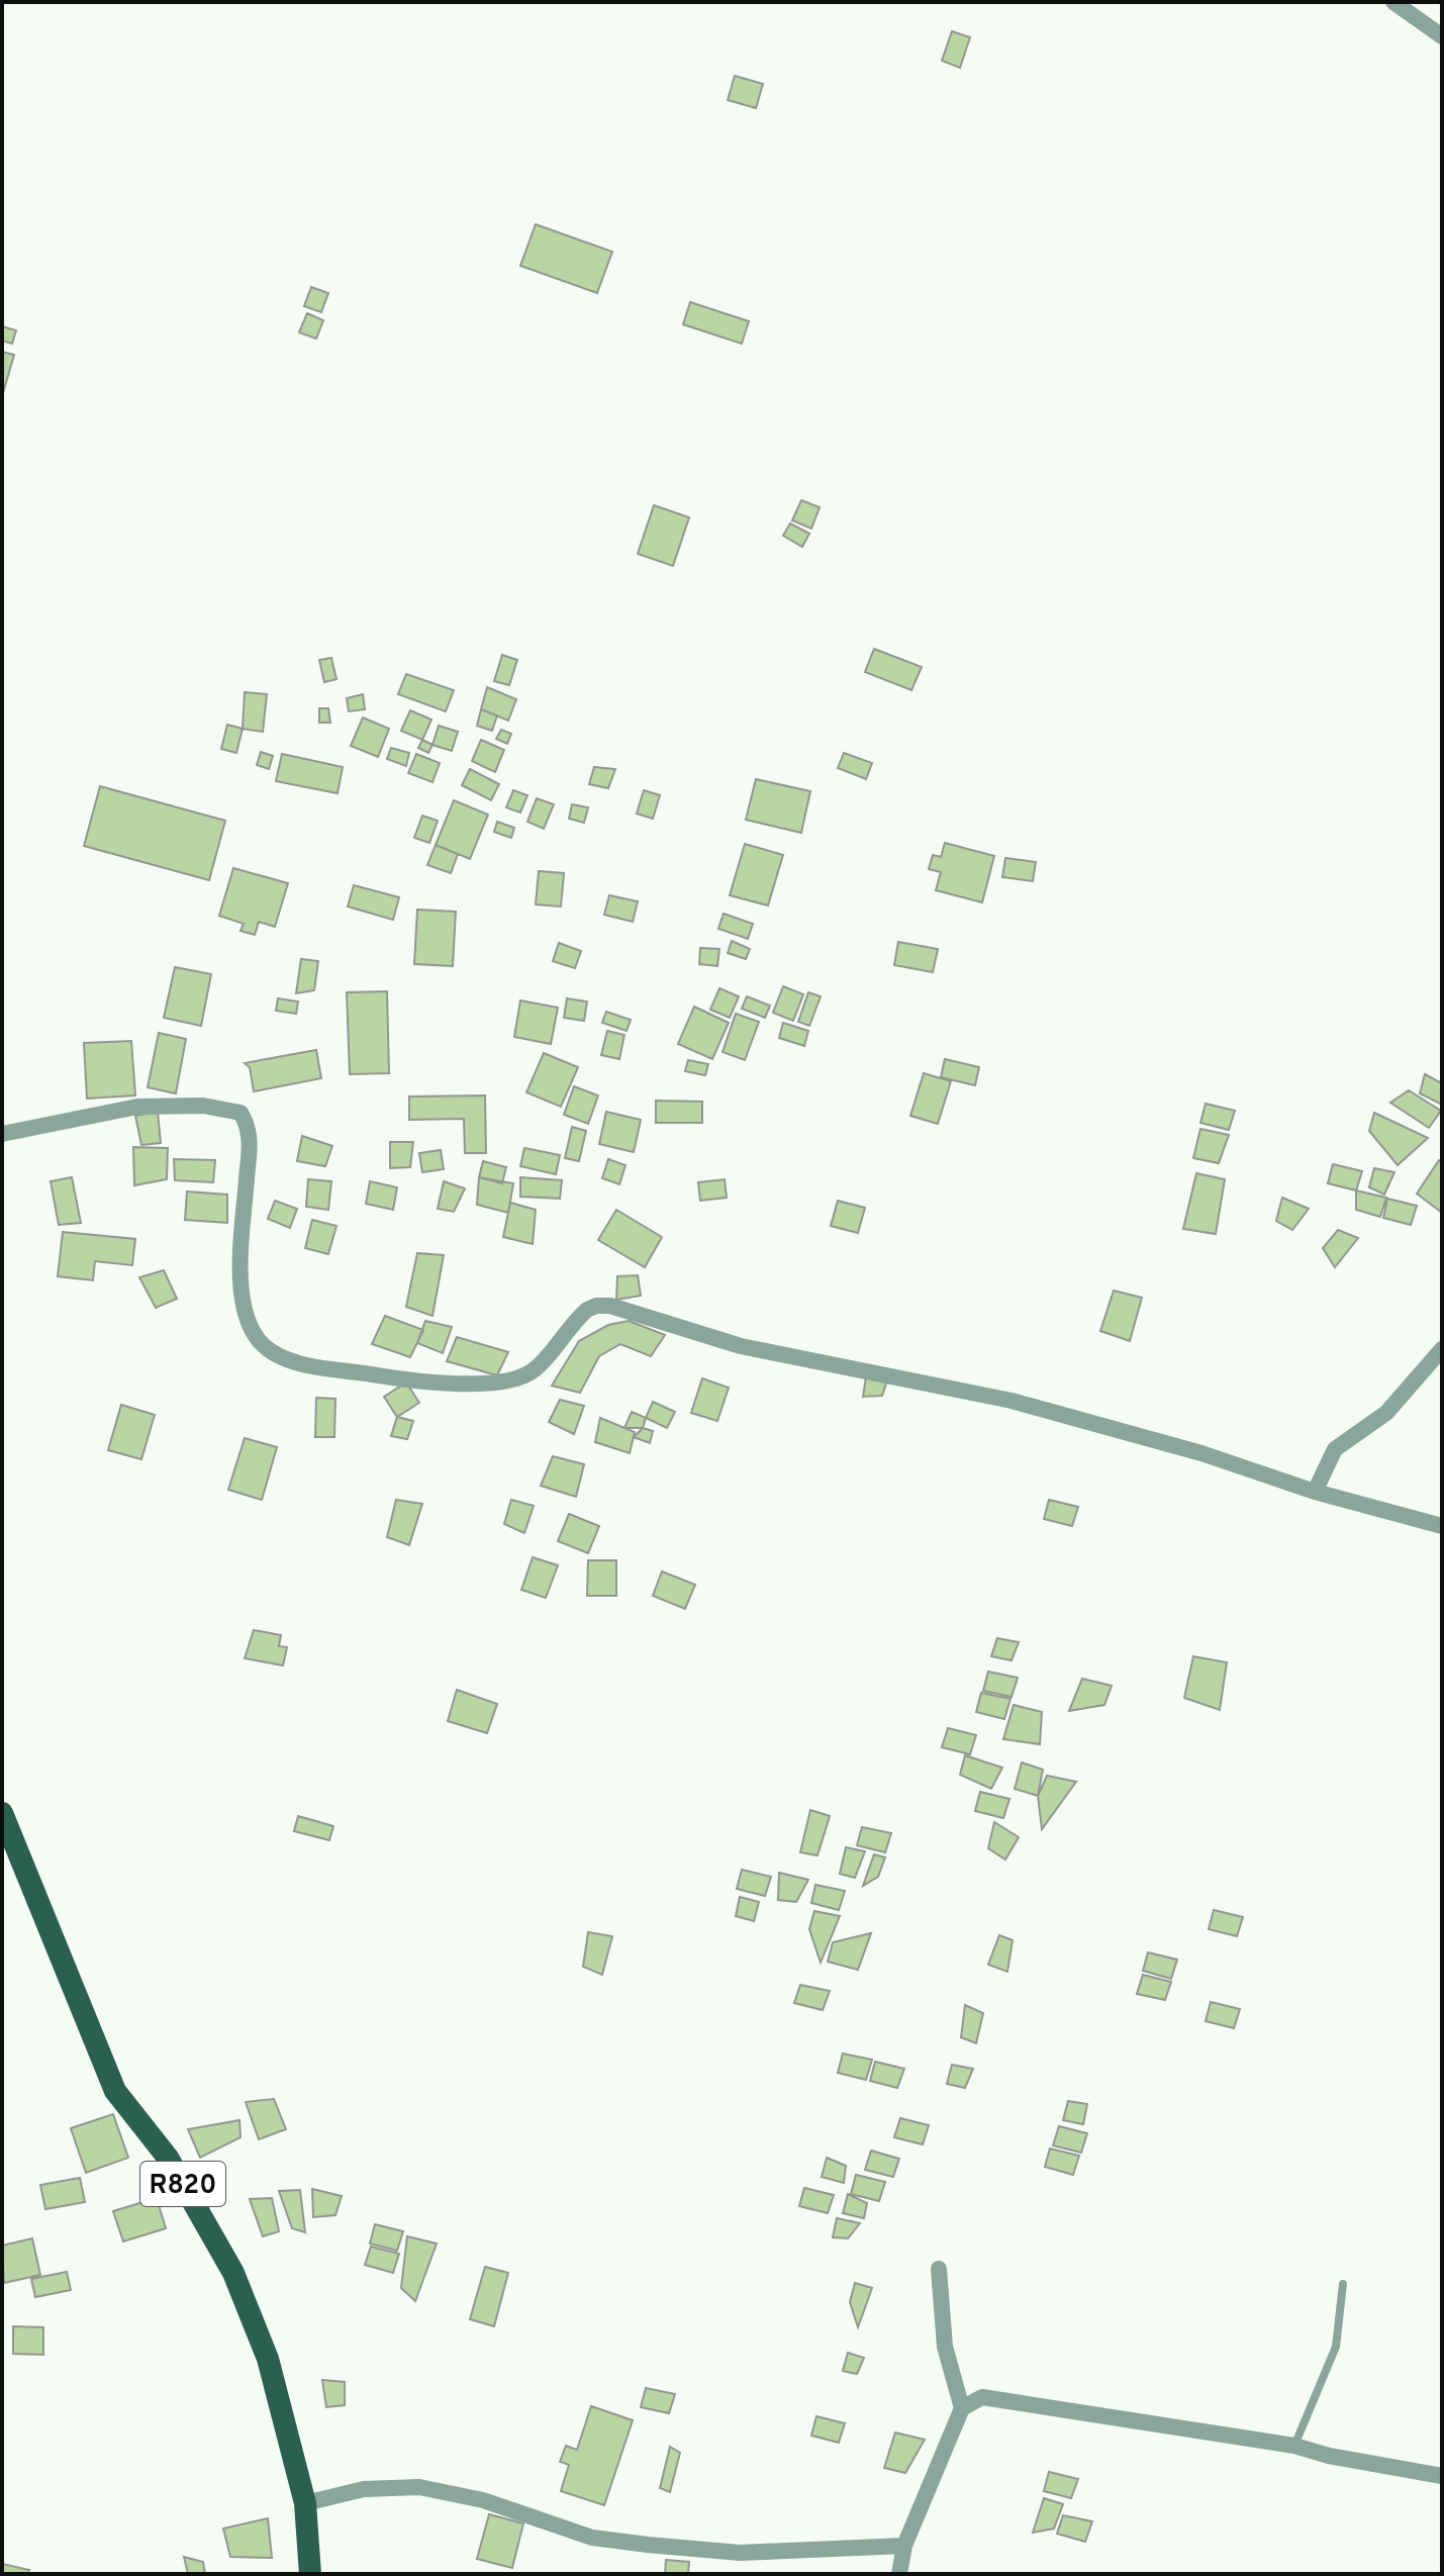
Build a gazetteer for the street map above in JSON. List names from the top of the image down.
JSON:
{
  "streets": {
    "main road": ["R820"]
  }
}
